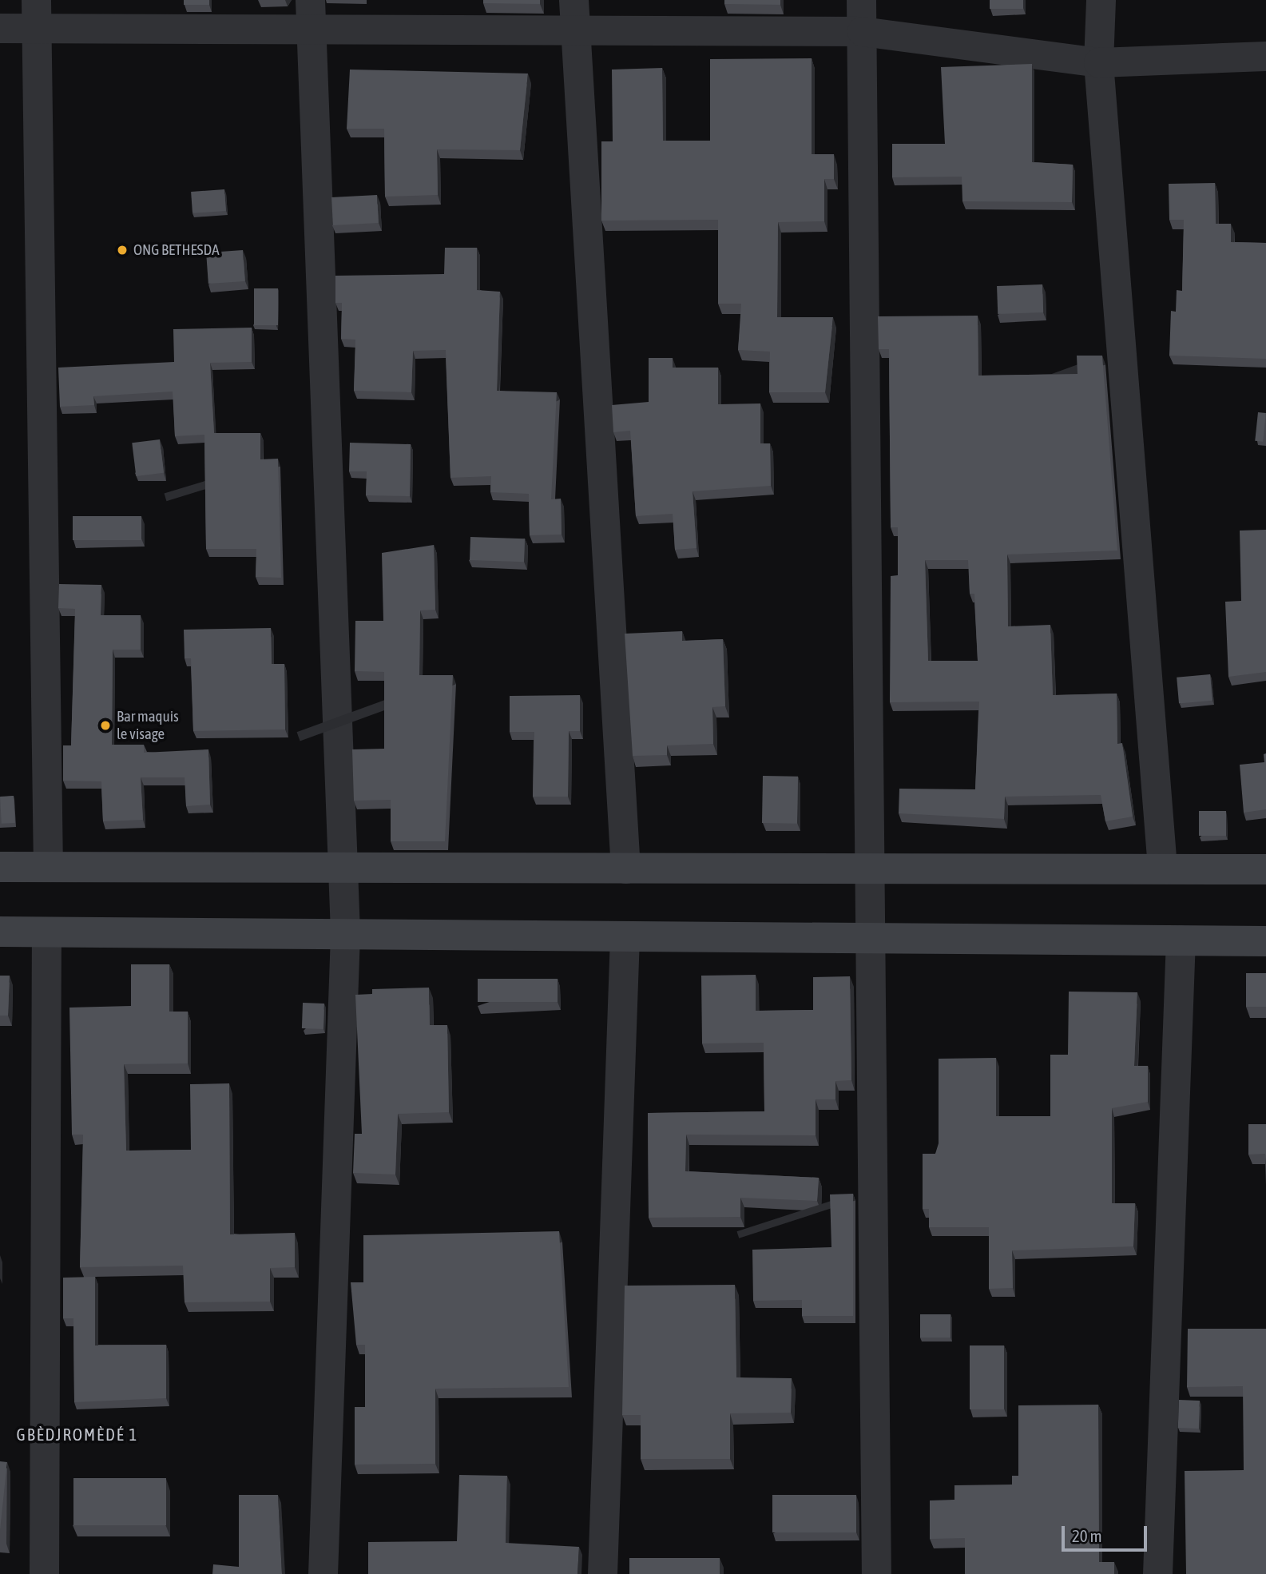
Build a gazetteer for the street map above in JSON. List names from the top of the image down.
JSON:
{
  "districts": ["GBÈDJROMÈDÉ 1"],
  "places": ["ONG BETHESDA", "Bar maquis le visage"],
  "scale_bar": "20 m"
}
